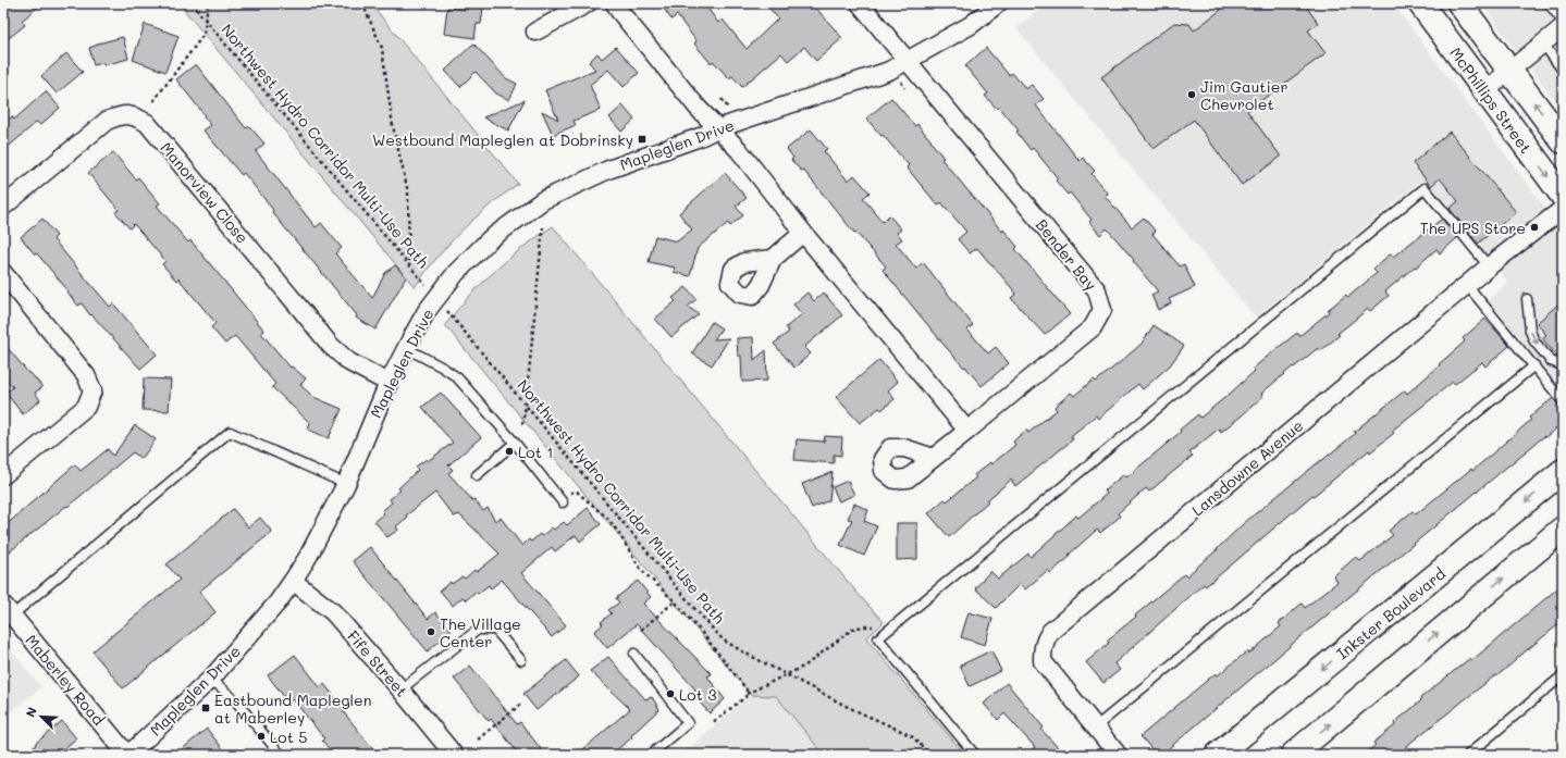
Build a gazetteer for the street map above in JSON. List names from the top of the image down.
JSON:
{
  "streets": {
    "main road": ["McPhillips Street", "Inkster Boulevard"],
    "street": [
      "Mapleglen Drive",
      "Manorview Close",
      "Bender Bay",
      "Lansdowne Avenue",
      "Fife Street",
      "Maberley Road"
    ],
    "path": ["Northwest Hydro Corridor Multi-Use Path"]
  },
  "crossings": [
    ["Mapleglen Drive", "Manorview Close"],
    ["Mapleglen Drive", "Bender Bay"],
    ["Mapleglen Drive", "Fife Street"],
    ["Mapleglen Drive", "Maberley Road"]
  ],
  "places": {
    "other": [
      "Jim Gautier Chevrolet",
      "The UPS Store",
      "Lot 1",
      "The Village Center",
      "Lot 3",
      "Lot 5"
    ],
    "transit": ["Westbound Mapleglen at Dobrinsky", "Eastbound Mapleglen at Maberley"]
  },
  "north": "top left"
}
